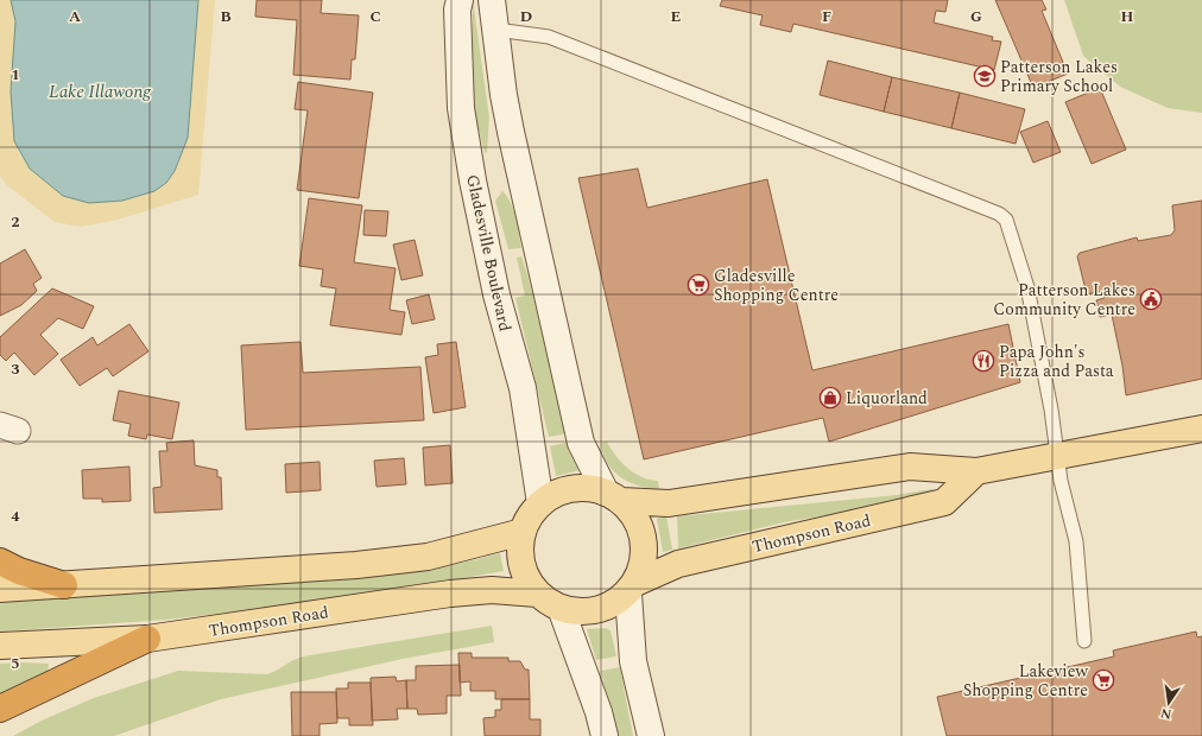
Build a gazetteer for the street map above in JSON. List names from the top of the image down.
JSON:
{
  "streets": {
    "main road": ["Thompson Road"],
    "street": ["Gladesville Boulevard"]
  },
  "crossings": [
    ["Gladesville Boulevard", "Thompson Road"]
  ],
  "water": ["Lake Illawong"],
  "places": {
    "school or university": ["Patterson Lakes Primary School"],
    "supermarket": ["Gladesville Shopping Centre", "Lakeview Shopping Centre"],
    "public building": ["Patterson Lakes Community Centre"],
    "restaurant": ["Papa John's Pizza and Pasta"],
    "shop": ["Liquorland"]
  },
  "north": "bottom",
  "grid": {
    "columns": [
      "A",
      "B",
      "C",
      "D",
      "E",
      "F",
      "G",
      "H"
    ],
    "rows": [
      "1",
      "2",
      "3",
      "4",
      "5"
    ]
  }
}
